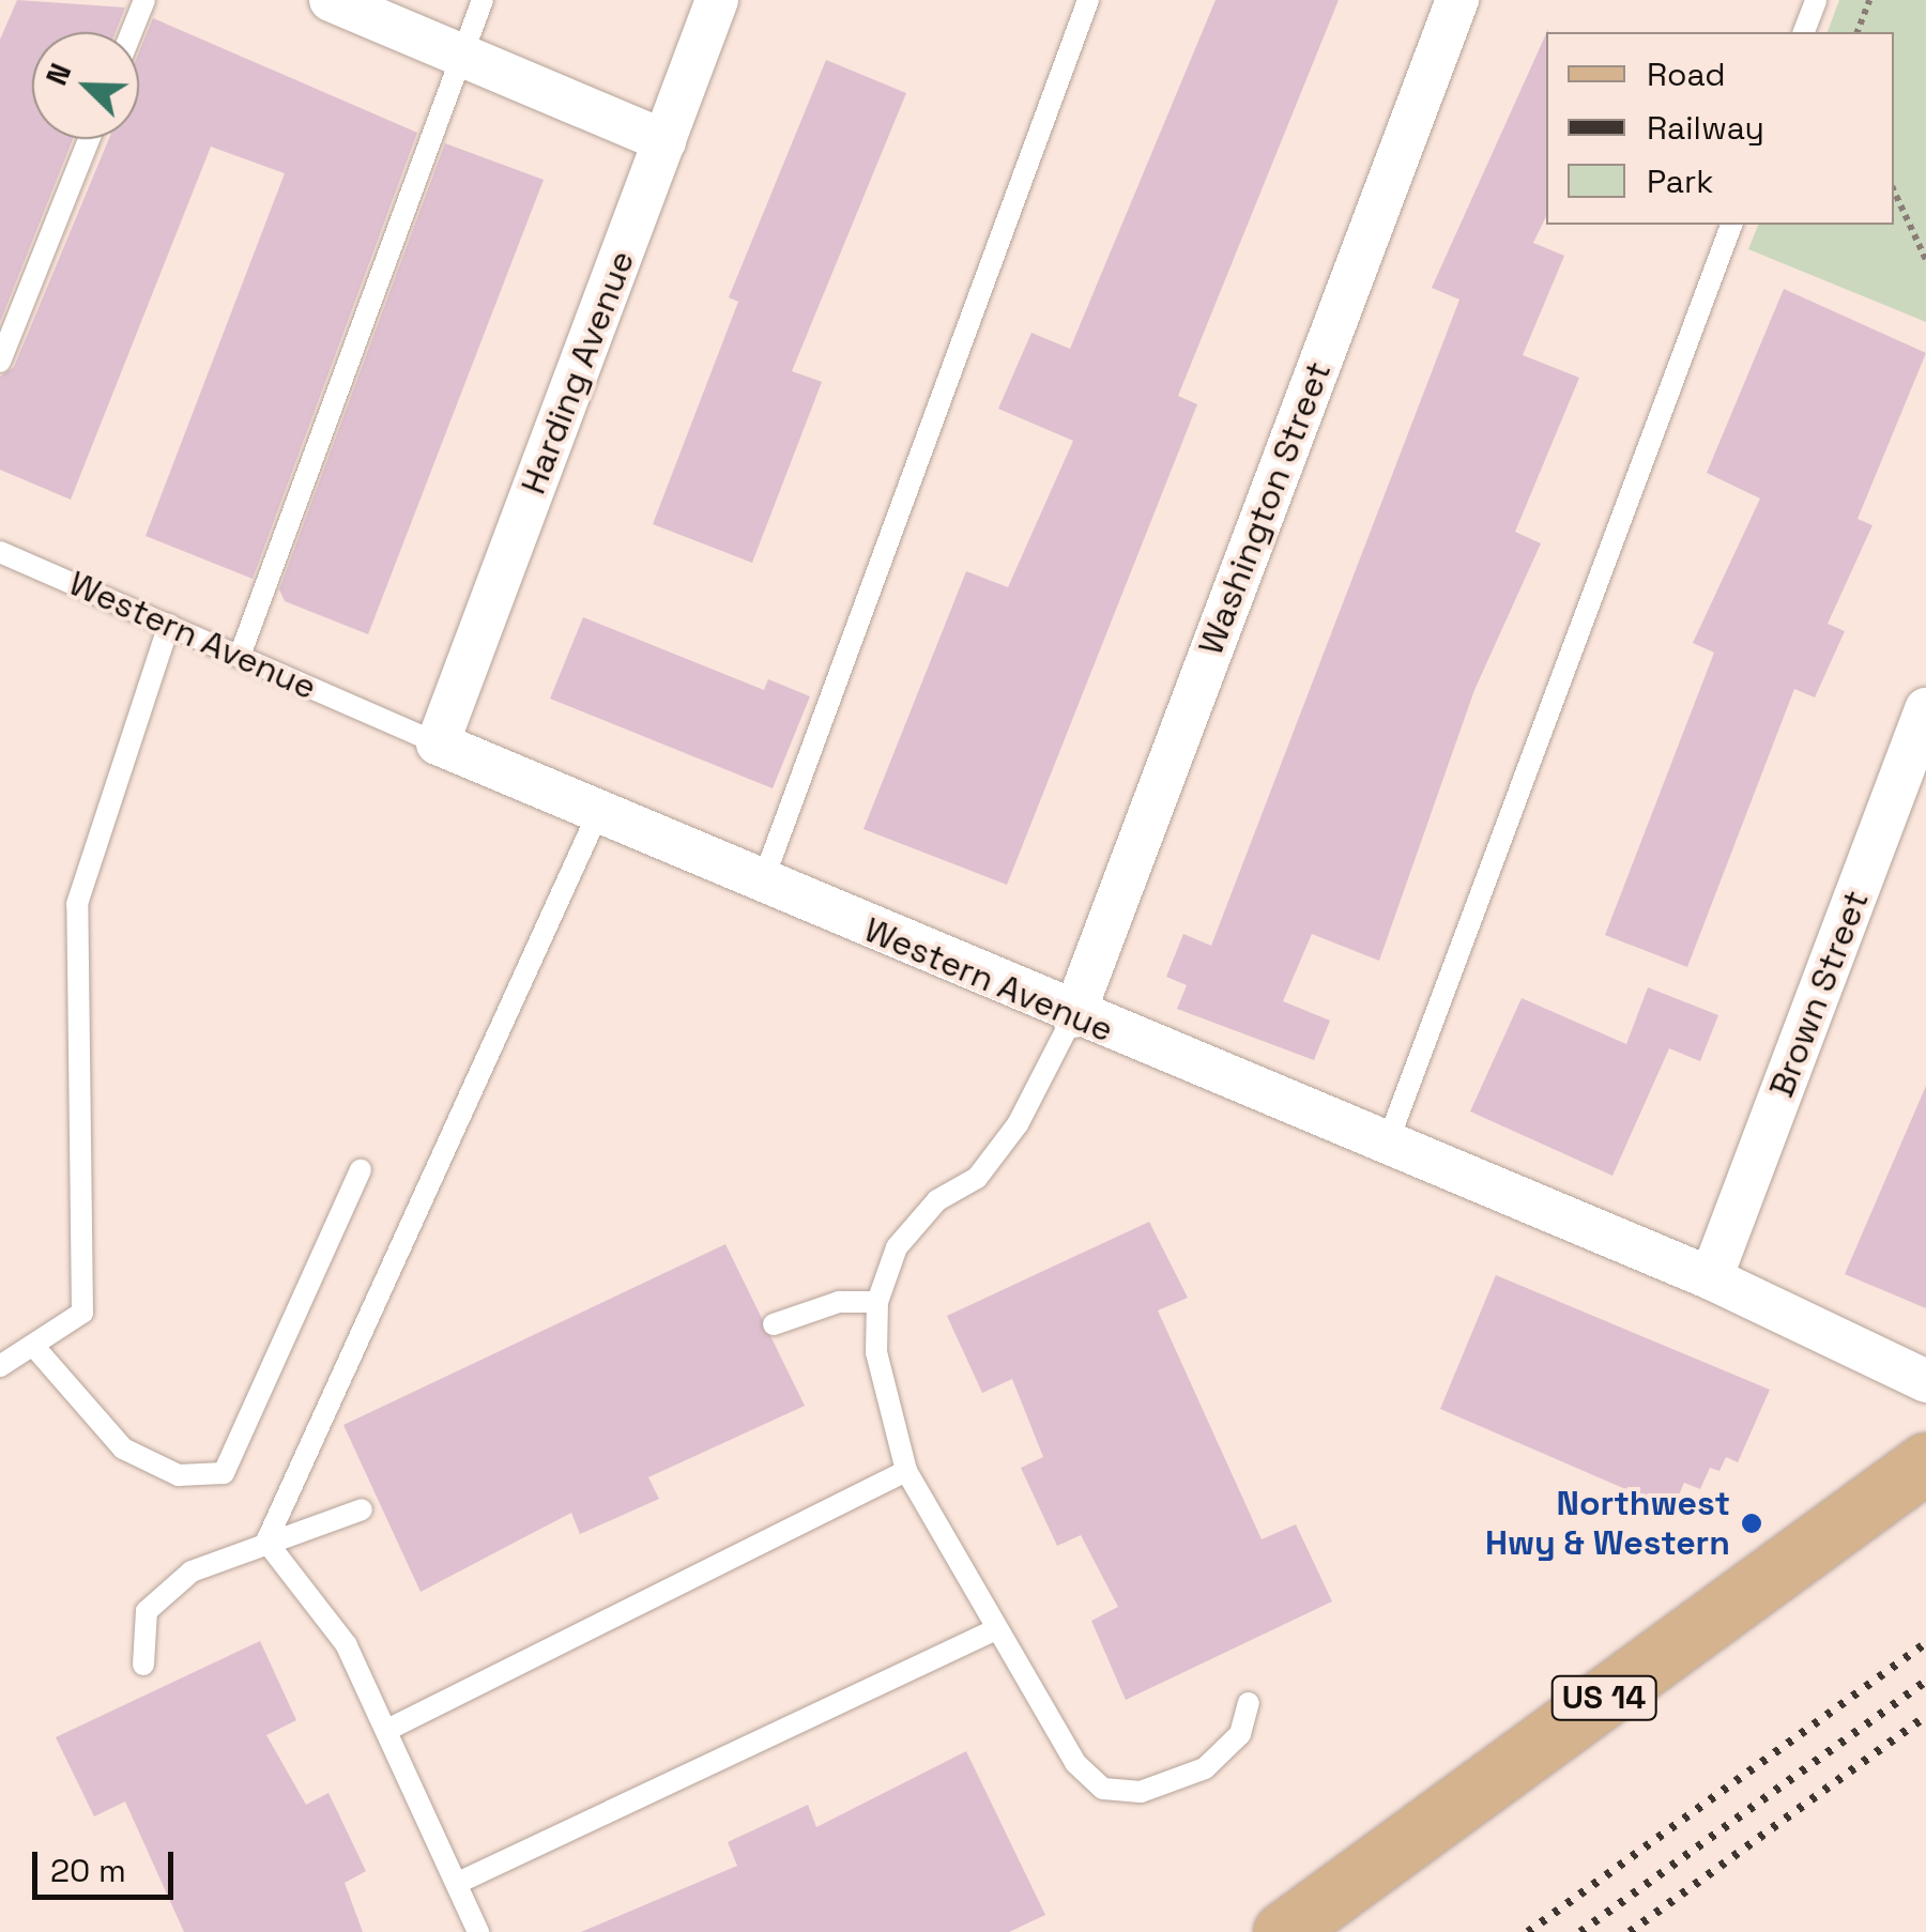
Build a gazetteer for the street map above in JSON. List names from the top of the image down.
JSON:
{
  "streets": {
    "main road": ["US 14"],
    "street": [
      "Harding Avenue",
      "Washington Street",
      "Western Avenue",
      "Brown Street"
    ]
  },
  "crossings": [
    ["Harding Avenue", "Western Avenue"],
    ["Washington Street", "Western Avenue"],
    ["Western Avenue", "Brown Street"]
  ],
  "places": ["Northwest Hwy & Western"],
  "legend": ["Road", "Railway", "Park"],
  "scale_bar": "20 m",
  "north": "top left"
}
